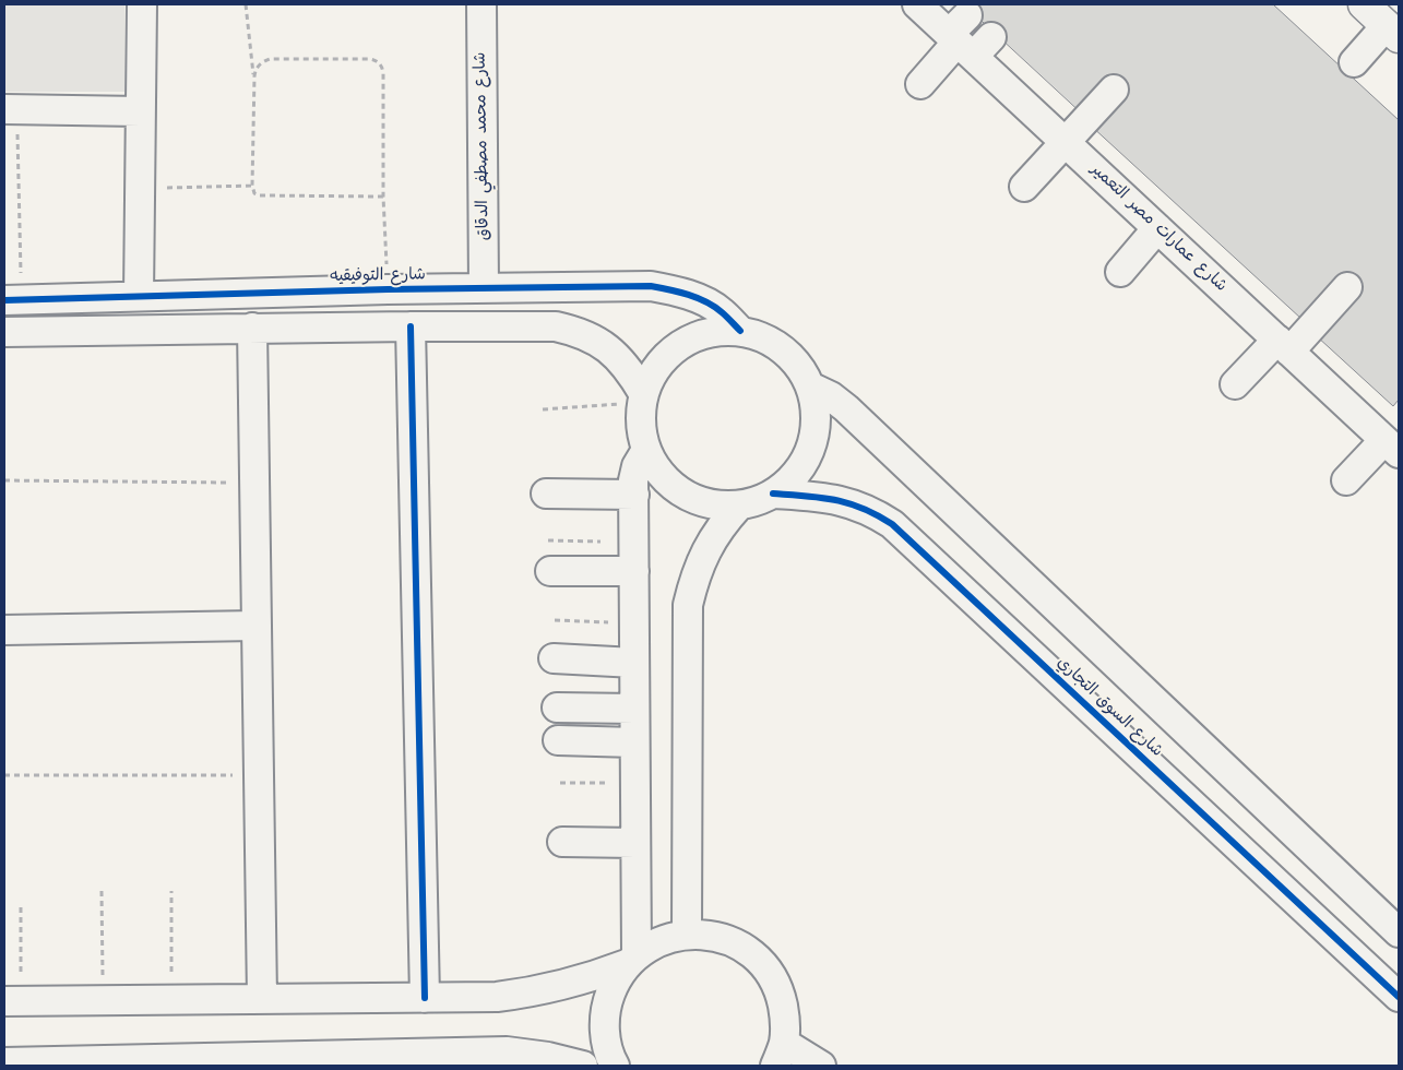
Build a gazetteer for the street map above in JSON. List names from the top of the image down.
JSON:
{
  "streets": {
    "street": [
      "شارع محمد مصطفي الدقاق",
      "شارع عمارات مصر التعمير",
      "شارع التوفيقيه",
      "شارع السوق التجاري"
    ]
  },
  "crossings": [
    ["شارع محمد مصطفي الدقاق", "شارع التوفيقيه"],
    ["شارع التوفيقيه", "شارع السوق التجاري"]
  ]
}
